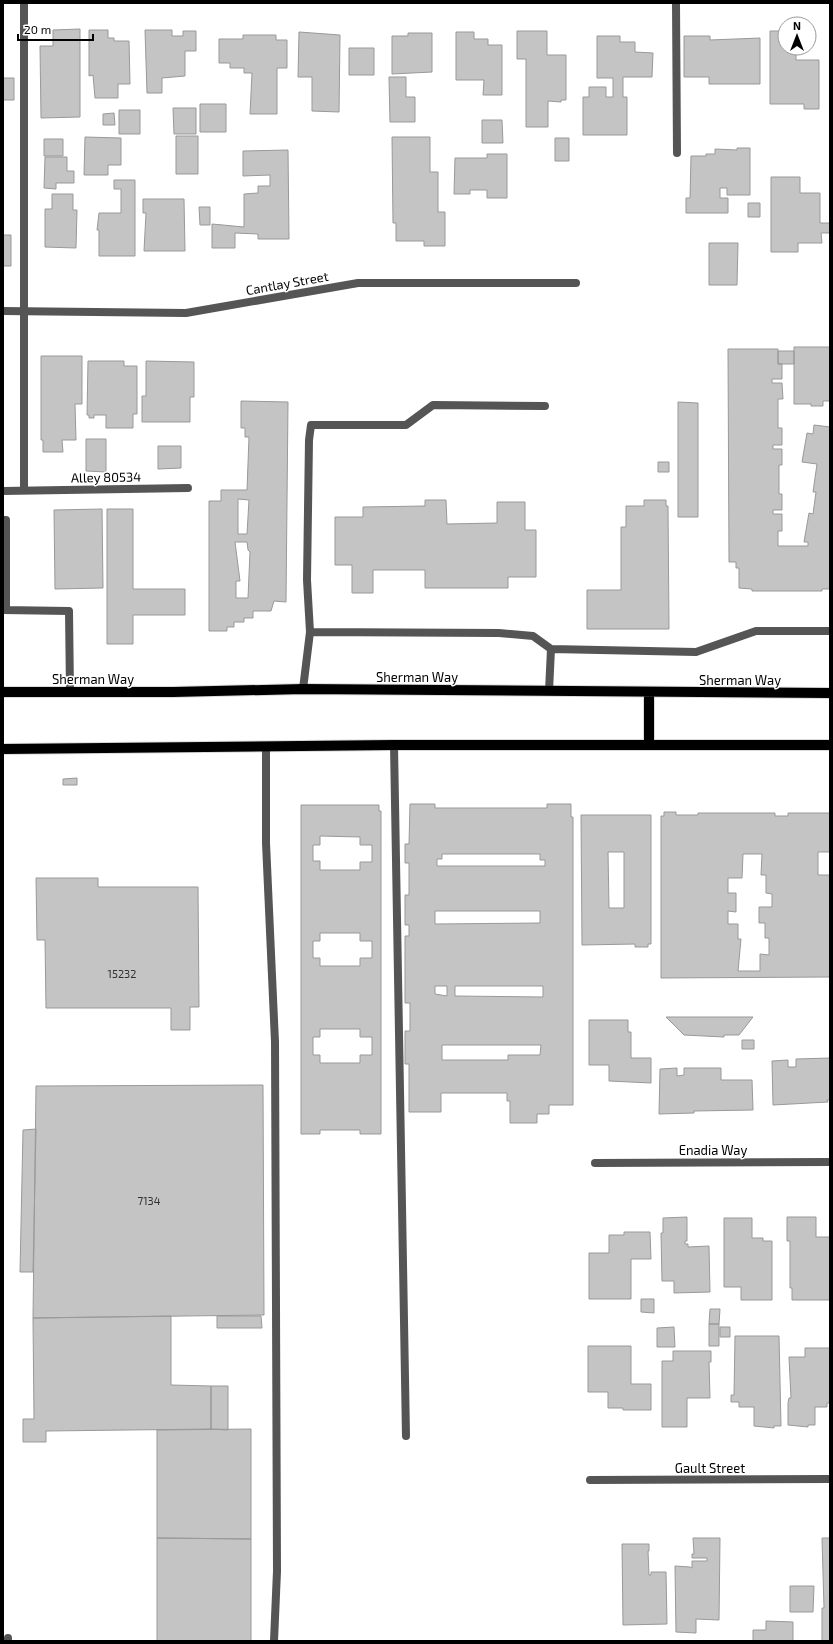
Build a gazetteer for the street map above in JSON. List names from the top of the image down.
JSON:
{
  "streets": {
    "main road": ["Sherman Way"],
    "street": [
      "Cantlay Street",
      "Alley 80534",
      "Enadia Way",
      "Gault Street"
    ]
  },
  "house_numbers": ["15232", "7134"],
  "scale_bar": "20 m",
  "north": "top"
}
